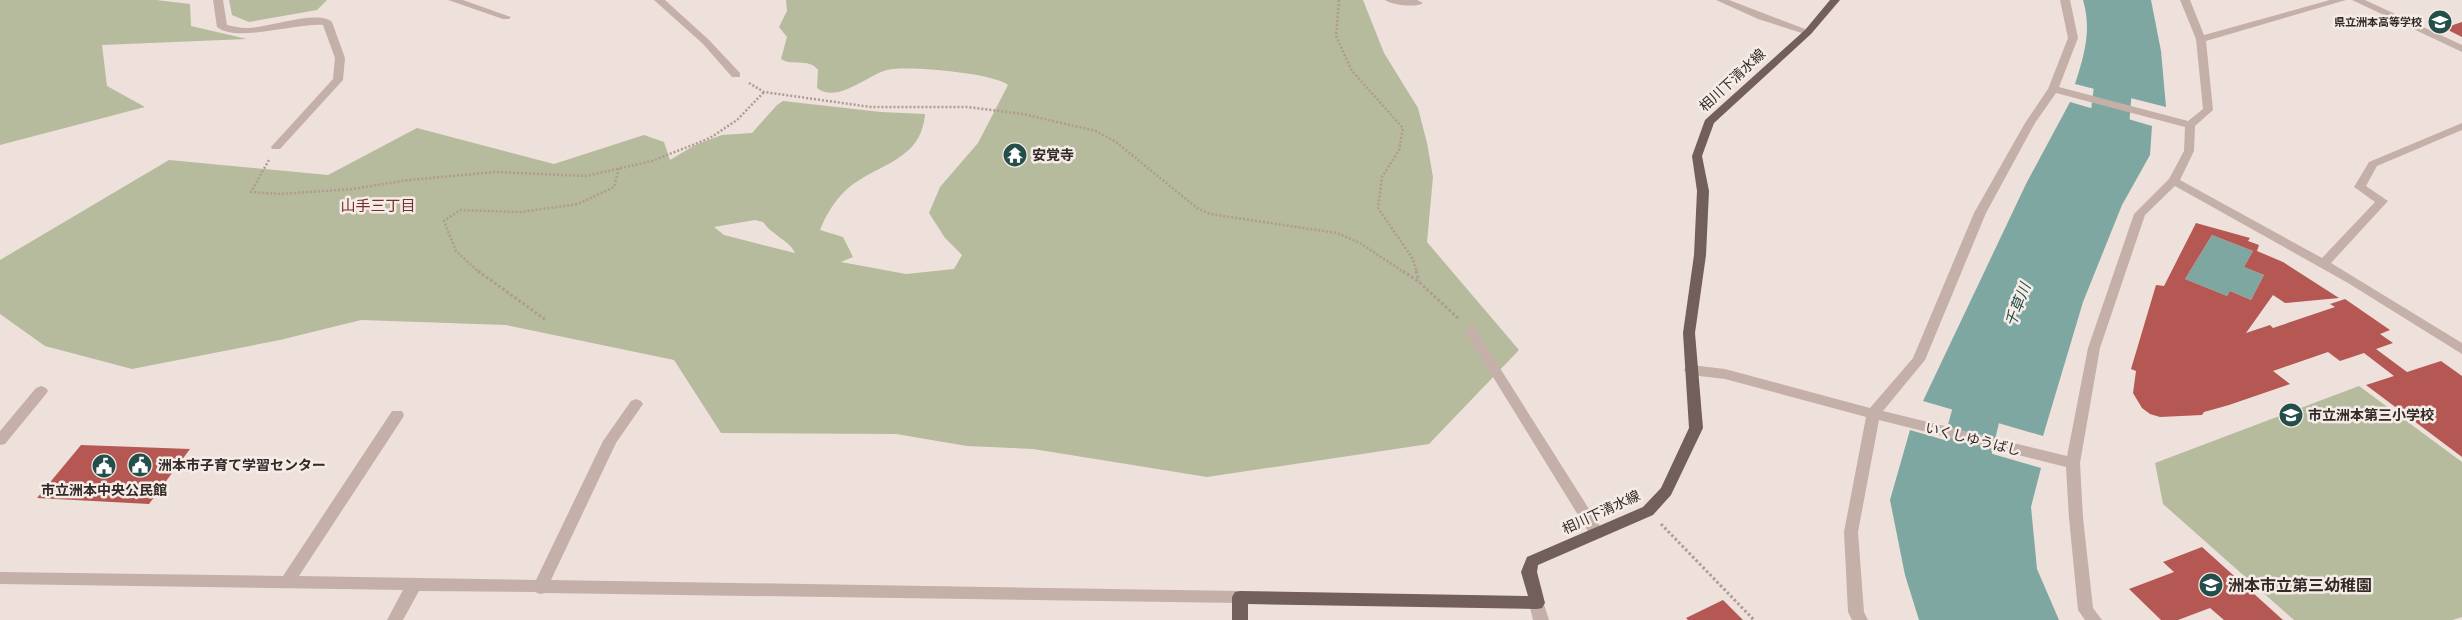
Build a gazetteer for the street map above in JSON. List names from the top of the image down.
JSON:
{
  "streets": {
    "main road": ["相川下清水線"],
    "street": ["いくしゆうばし"]
  },
  "crossings": [
    ["相川下清水線", "いくしゆうばし"]
  ],
  "districts": ["山手三丁目"],
  "water": ["千草川"],
  "places": {
    "school or university": ["県立洲本高等学校", "市立洲本第三小学校", "洲本市立第三幼稚園"],
    "temple": ["安覚寺"],
    "public building": ["洲本市子育て学習センター", "市立洲本中央公民館"]
  }
}
